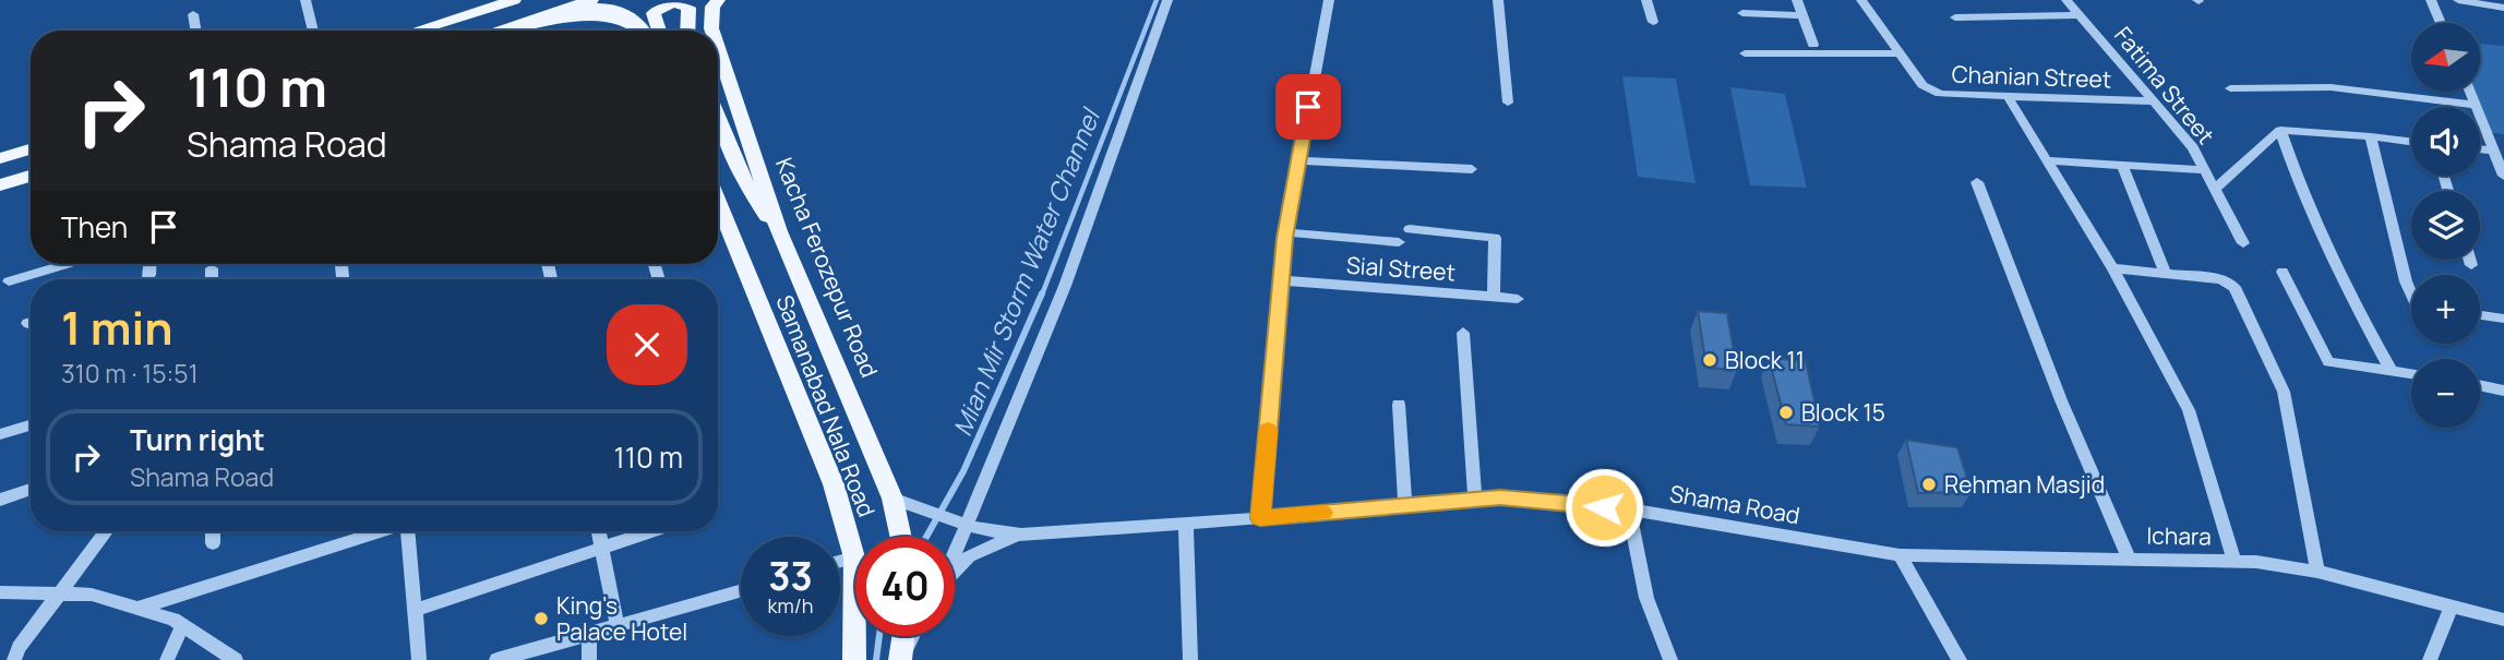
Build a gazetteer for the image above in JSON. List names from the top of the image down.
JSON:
{
  "streets": {
    "main road": ["Kacha Ferozepur Road", "Samanabad Nala Road"],
    "street": [
      "Chanian Street",
      "Fatima Street",
      "Sial Street",
      "Shama Road",
      "Ichara"
    ]
  },
  "crossings": [
    ["Chanian Street", "Fatima Street"],
    ["Shama Road", "Ichara"]
  ],
  "water": ["Mian Mir Storm Water Channel"],
  "places": [
    "Block 11",
    "Block 15",
    "Rehman Masjid",
    "King's Palace Hotel"
  ],
  "north": "left",
  "page": {
    "map_buttons": ["+", "−"],
    "turn": ["110 m", "Shama Road"],
    "then": "Then",
    "heading": ["1 min", "310 m · 15:51"],
    "list": [
      {
        "name": "Turn right",
        "note": "Shama Road",
        "value": "110 m"
      }
    ],
    "speed": "33 km/h",
    "limit": "40"
  }
}
